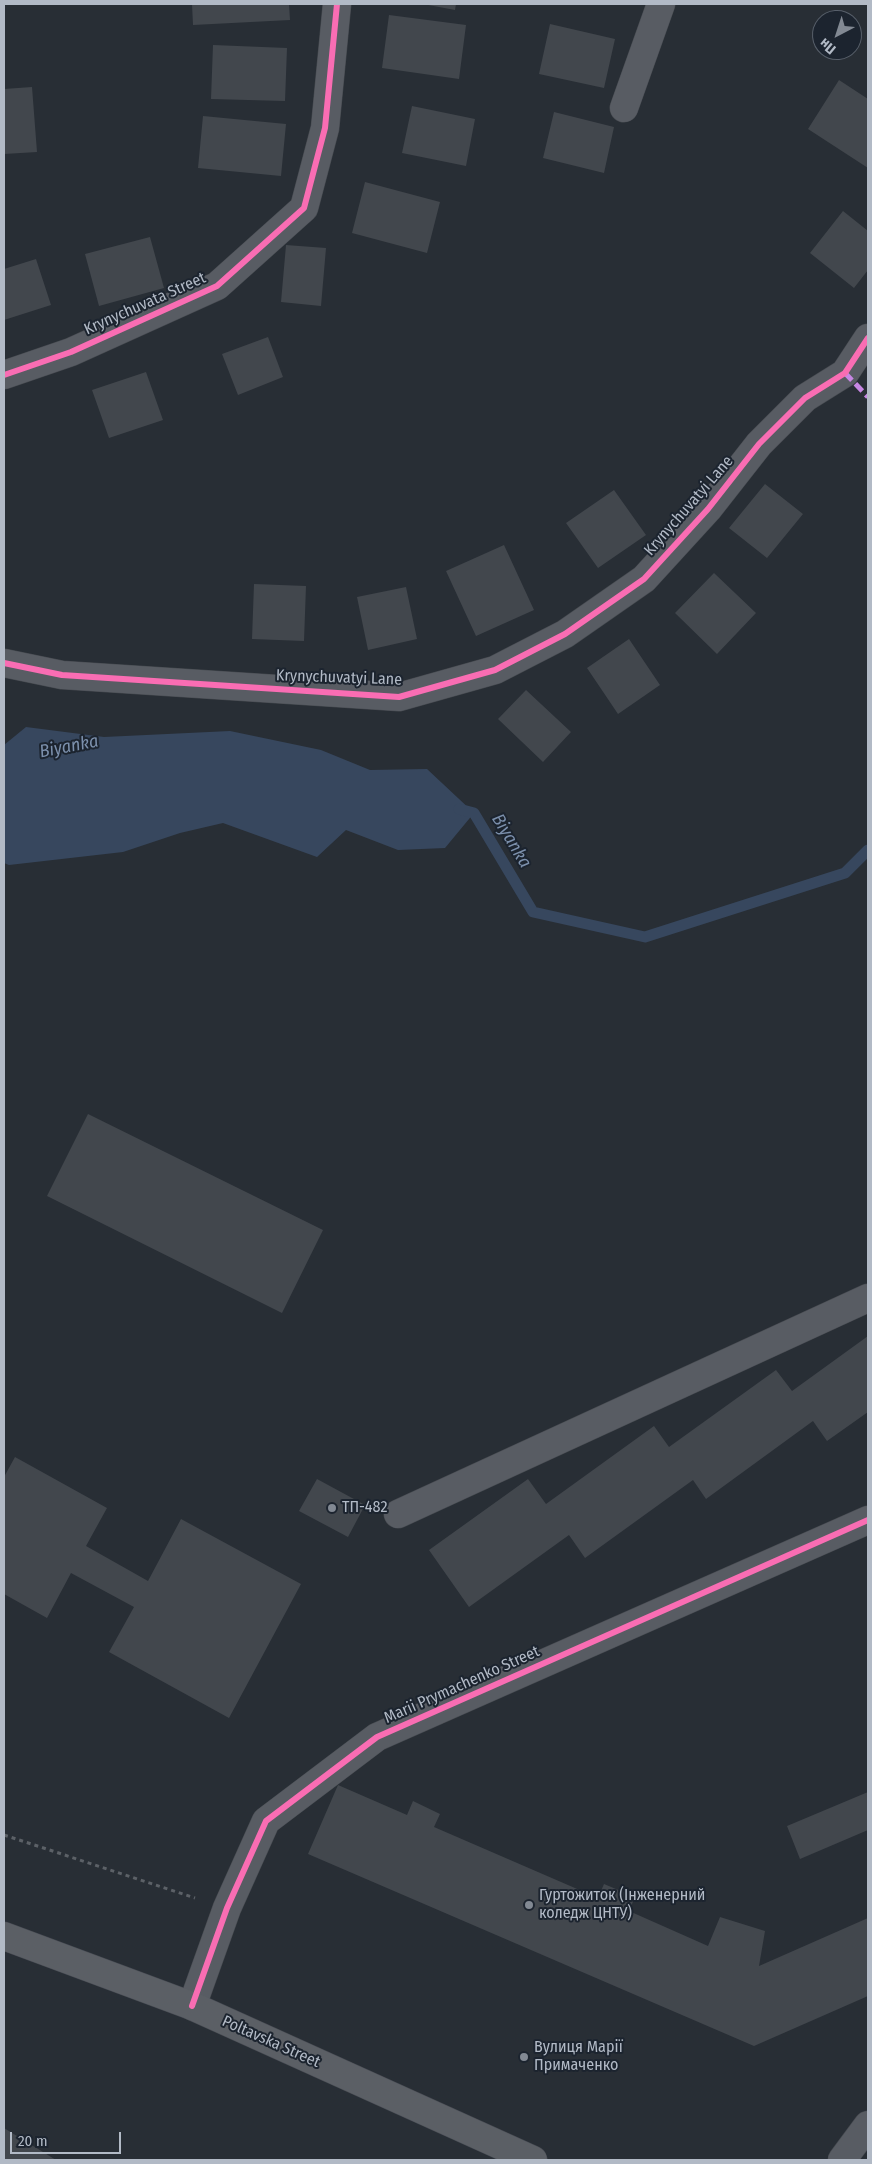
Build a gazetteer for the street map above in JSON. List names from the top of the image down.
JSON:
{
  "streets": {
    "main road": ["Poltavska Street"],
    "street": ["Krynychuvata Street", "Krynychuvatyi Lane", "Marii Prymachenko Street"]
  },
  "crossings": [
    ["Marii Prymachenko Street", "Poltavska Street"]
  ],
  "water": ["Biyanka"],
  "places": ["ТП-482", "Гуртожиток (Інженерний коледж ЦНТУ)", "Вулиця Марії Примаченко"],
  "scale_bar": "20 m",
  "north": "bottom left"
}
